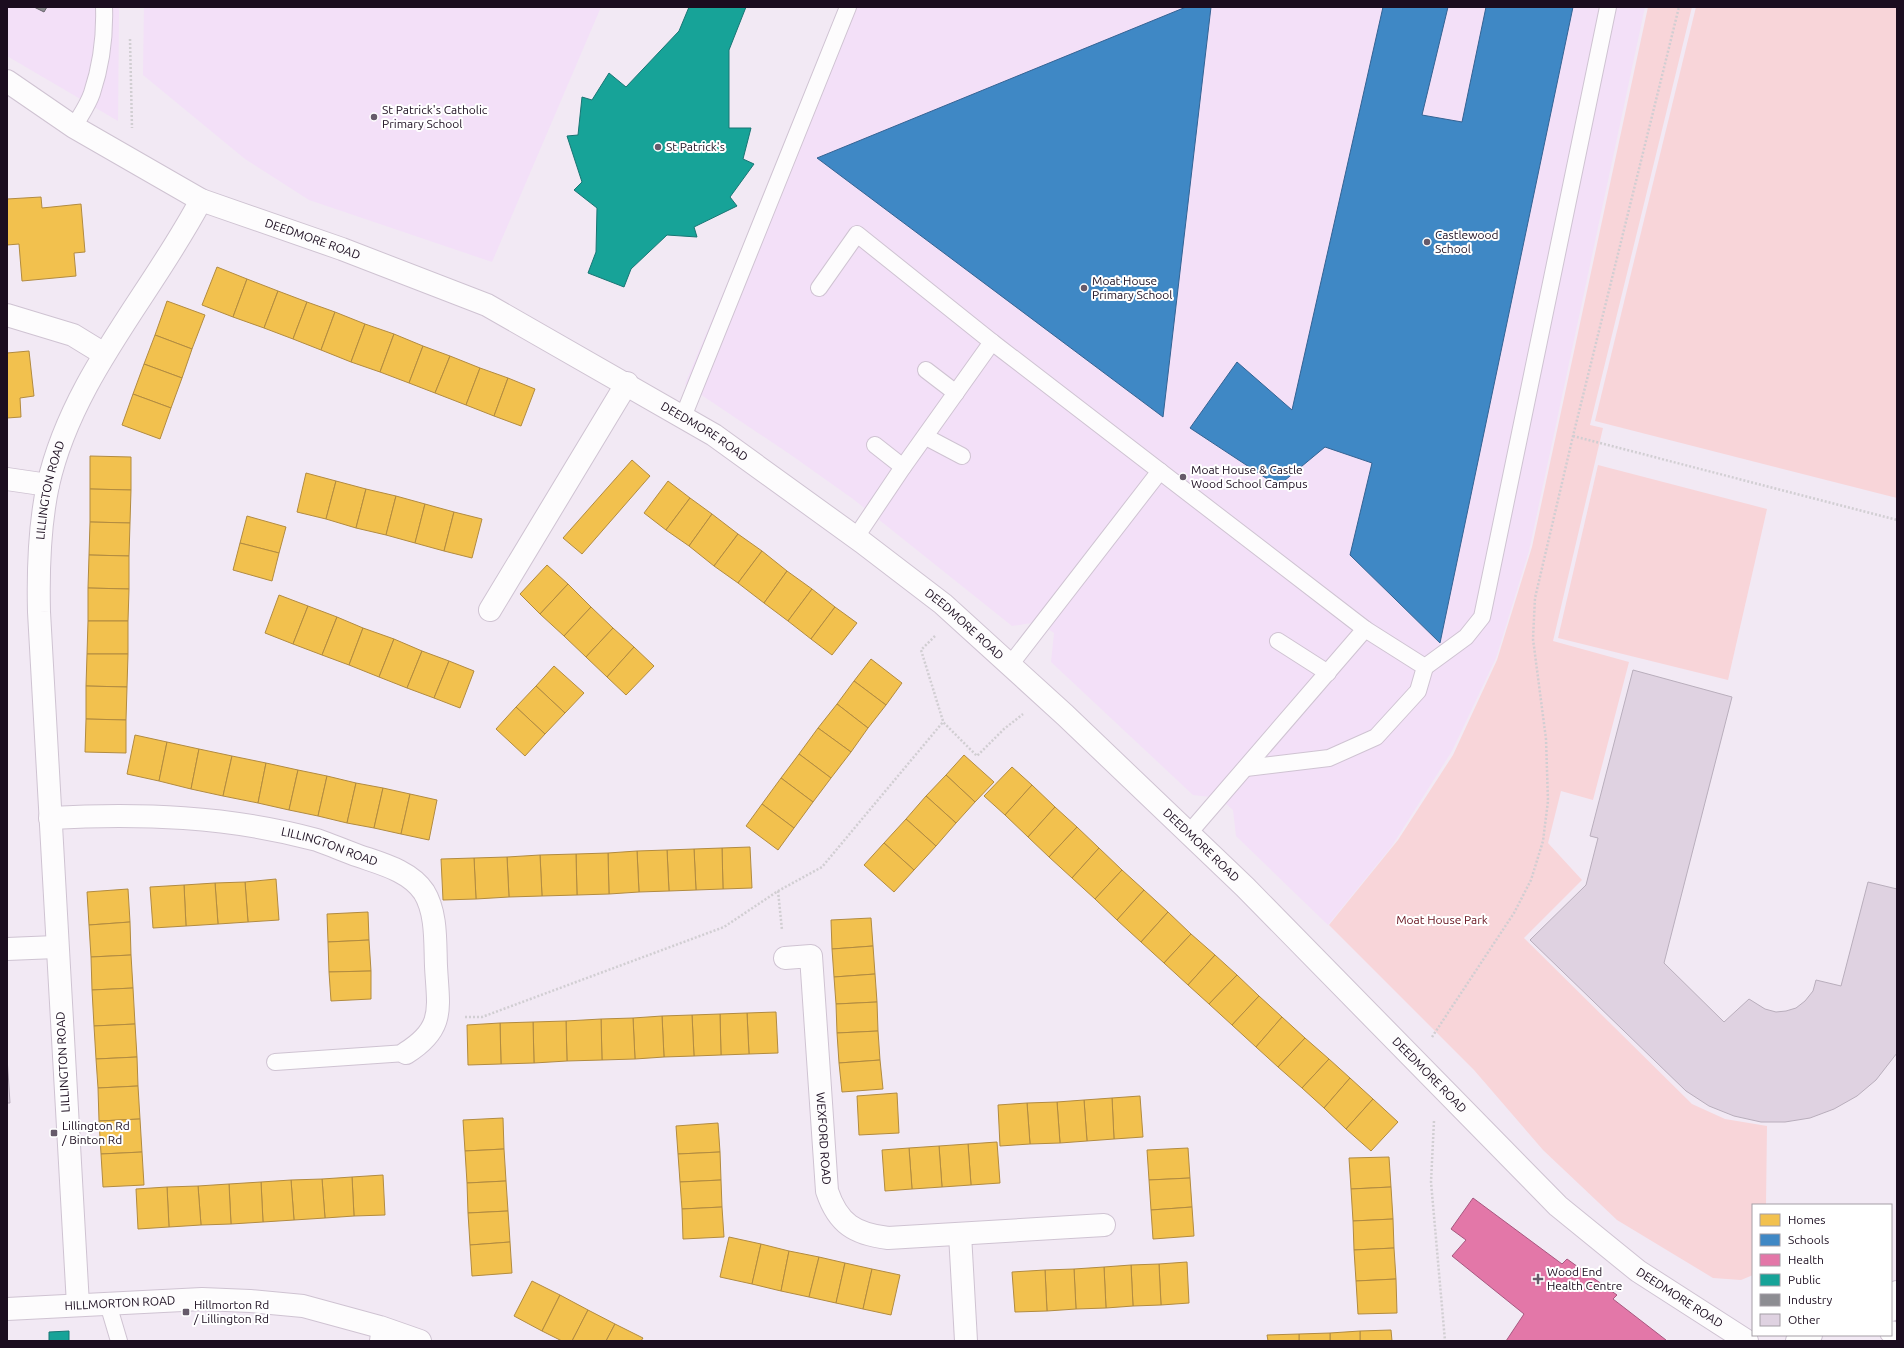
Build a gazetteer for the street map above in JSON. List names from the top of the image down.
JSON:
{
  "streets": {
    "street": [
      "DEEDMORE ROAD",
      "LILLINGTON ROAD",
      "WEXFORD ROAD",
      "HILLMORTON ROAD"
    ]
  },
  "crossings": [
    ["DEEDMORE ROAD", "LILLINGTON ROAD"],
    ["LILLINGTON ROAD", "HILLMORTON ROAD"]
  ],
  "parks": ["Moat House Park"],
  "places": {
    "other": [
      "St Patrick's Catholic Primary School",
      "St Patrick's",
      "Castlewood School",
      "Moat House Primary School",
      "Moat House & Castle Wood School Campus"
    ],
    "transit": ["Lillington Rd / Binton Rd", "Hillmorton Rd / Lillington Rd"],
    "health": ["Wood End Health Centre"]
  },
  "legend": [
    "Homes",
    "Schools",
    "Health",
    "Public",
    "Industry",
    "Other"
  ]
}
